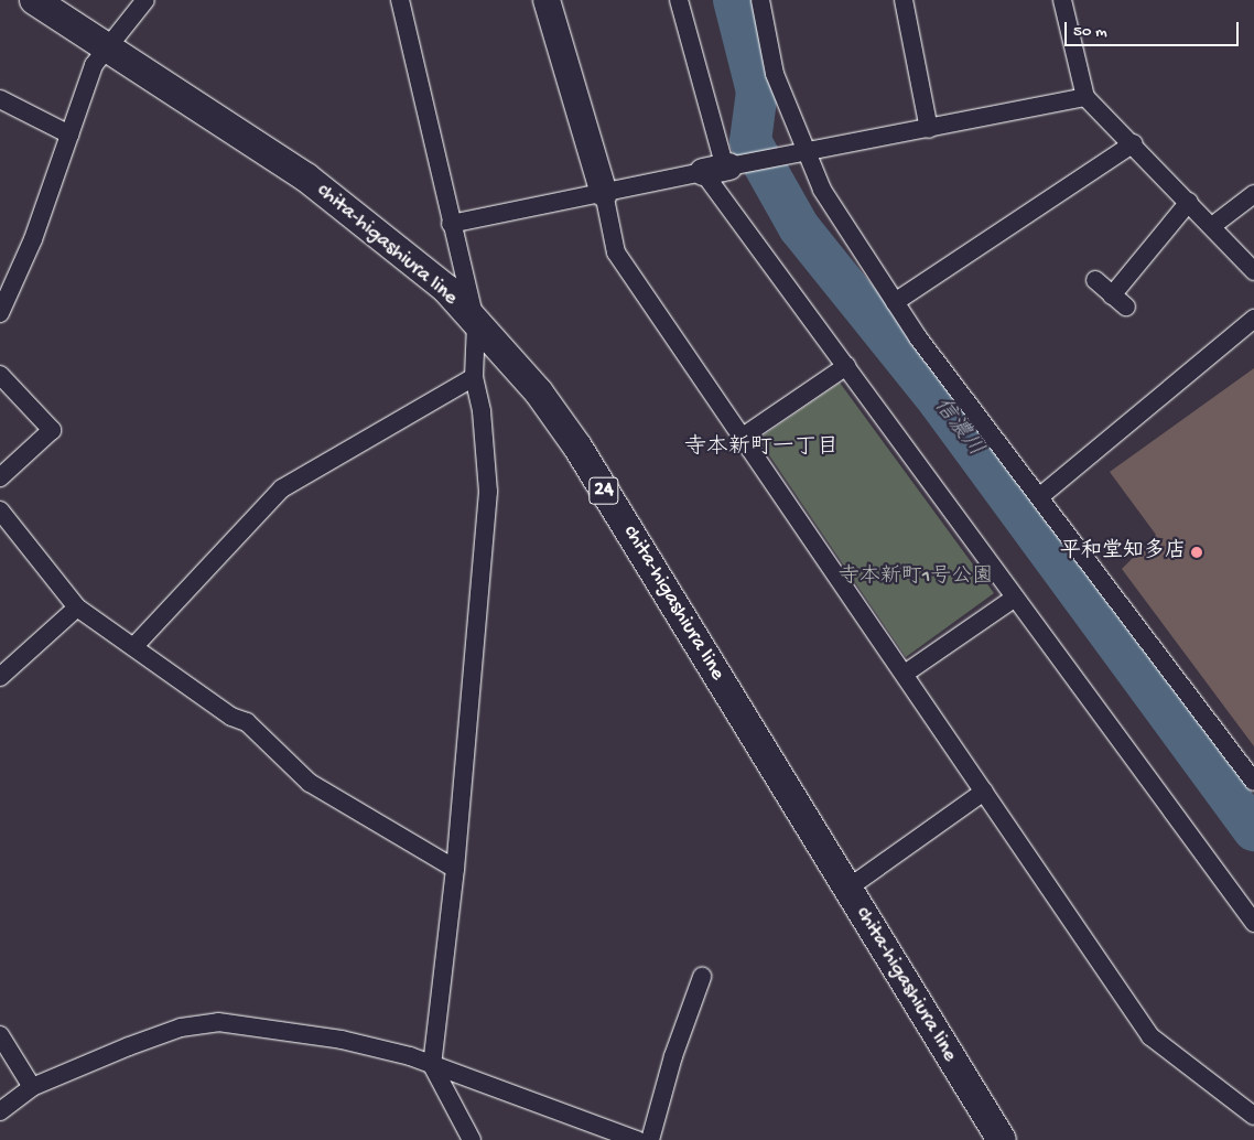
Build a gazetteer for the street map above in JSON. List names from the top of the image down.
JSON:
{
  "streets": {
    "main road": ["chita-higashiura line", "24"]
  },
  "districts": ["寺本新町一丁目"],
  "water": ["信濃川"],
  "parks": ["寺本新町1号公園"],
  "places": ["平和堂知多店"],
  "scale_bar": "50 m"
}
